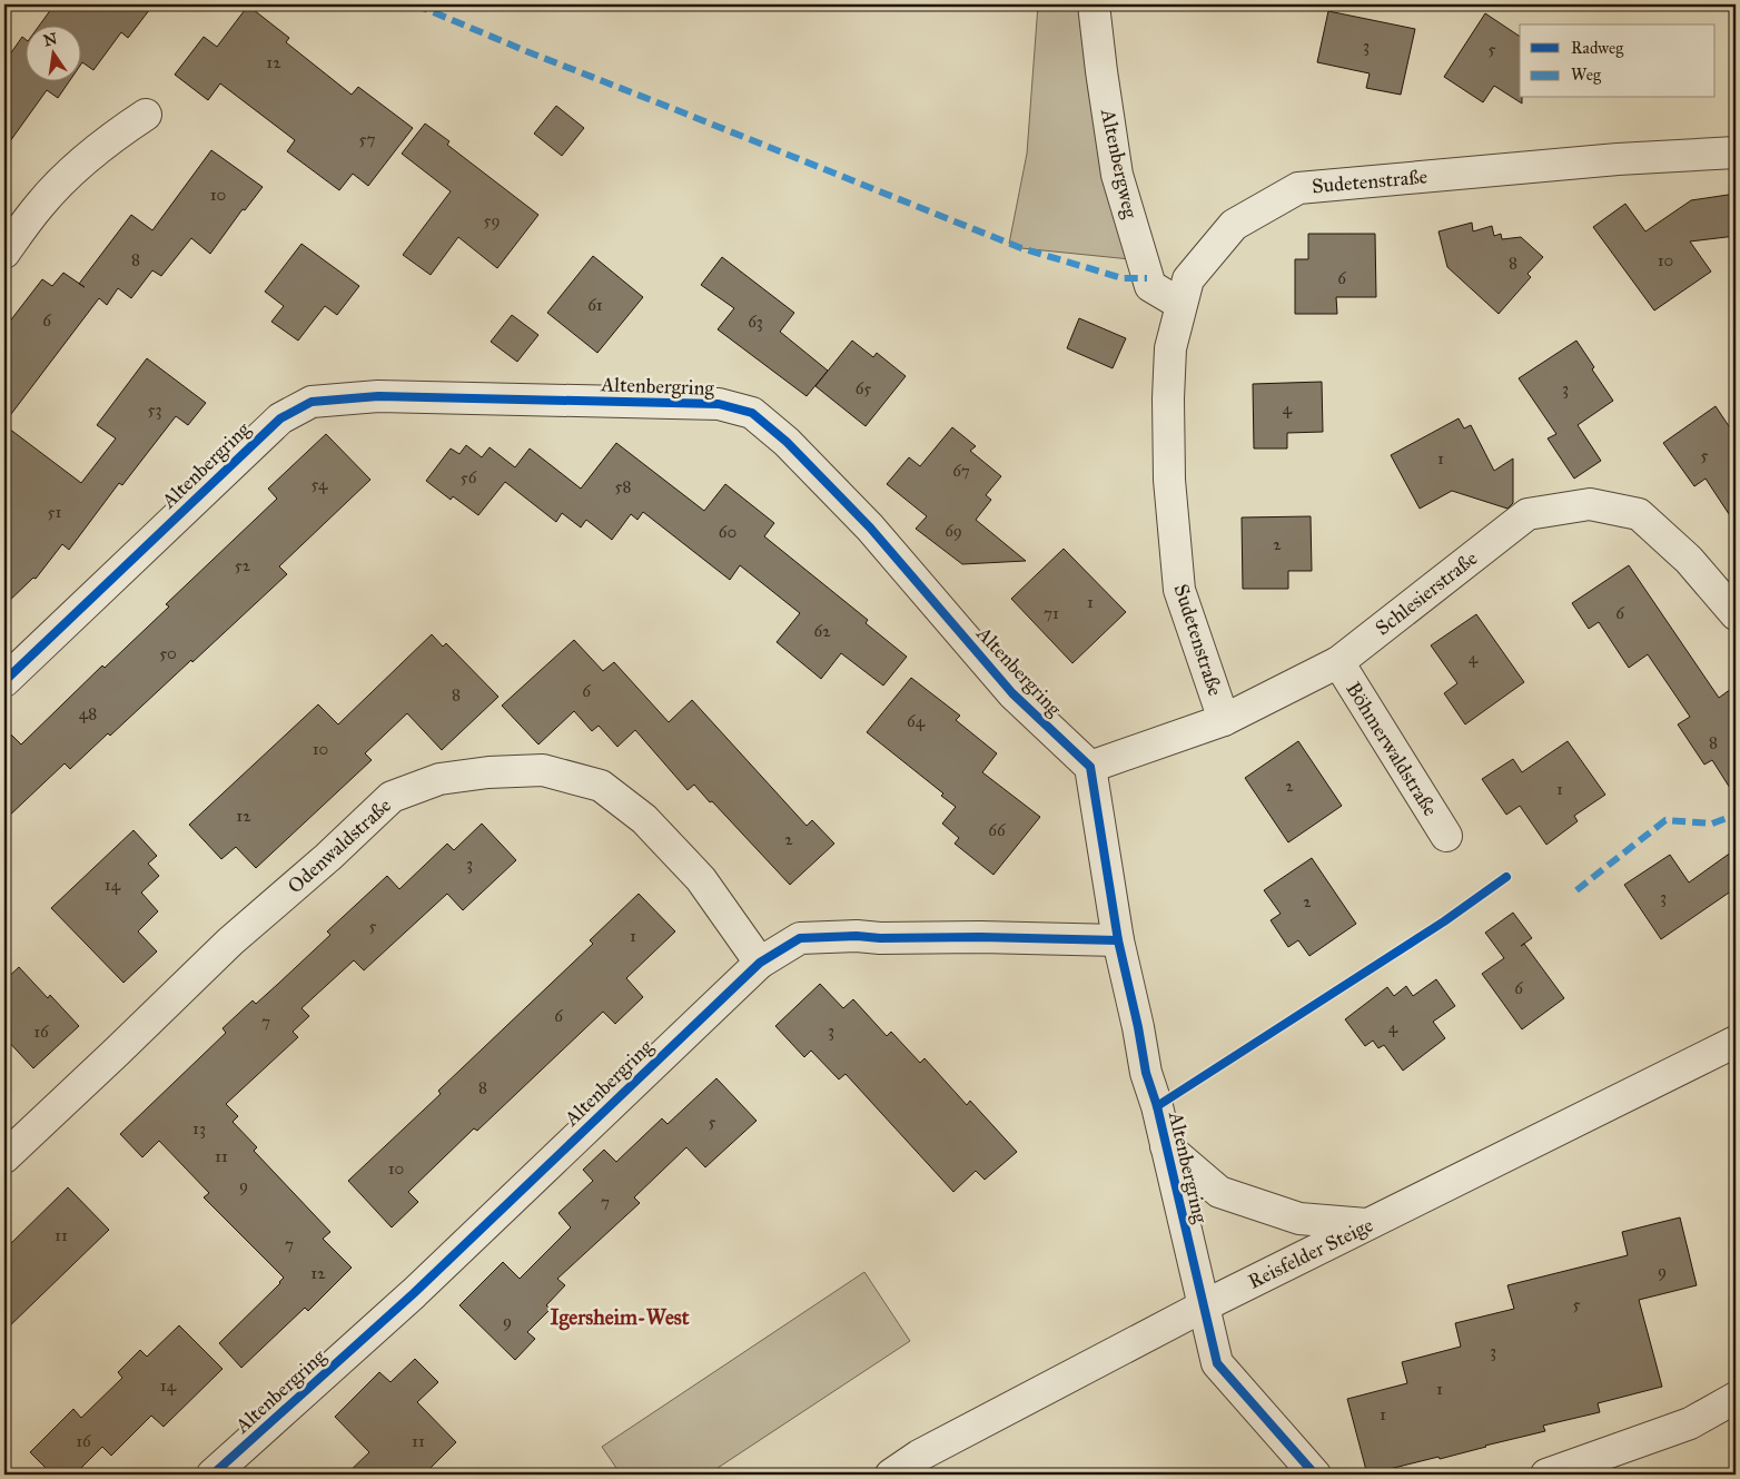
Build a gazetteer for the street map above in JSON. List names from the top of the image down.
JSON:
{
  "streets": {
    "street": [
      "Altenbergweg",
      "Sudetenstraße",
      "Altenbergring",
      "Schlesierstraße",
      "Böhmerwaldstraße",
      "Odenwaldstraße",
      "Reisfelder Steige"
    ]
  },
  "crossings": [
    ["Altenbergweg", "Sudetenstraße"],
    ["Sudetenstraße", "Schlesierstraße"],
    ["Altenbergring", "Schlesierstraße"],
    ["Altenbergring", "Odenwaldstraße"],
    ["Altenbergring", "Reisfelder Steige"],
    ["Schlesierstraße", "Böhmerwaldstraße"]
  ],
  "districts": ["Igersheim-West"],
  "house_numbers": [
    "3",
    "5",
    "12",
    "57",
    "10",
    "59",
    "8",
    "10",
    "8",
    "6",
    "61",
    "6",
    "63",
    "65",
    "3",
    "4",
    "53",
    "5",
    "1",
    "67",
    "56",
    "54",
    "58",
    "51",
    "69",
    "60",
    "2",
    "52",
    "1",
    "71",
    "6",
    "62",
    "50",
    "4",
    "6",
    "8",
    "48",
    "64",
    "8",
    "10",
    "2",
    "1",
    "12",
    "66",
    "2",
    "3",
    "14",
    "3",
    "2",
    "5",
    "1",
    "6",
    "6",
    "7",
    "4",
    "3",
    "16",
    "8",
    "5",
    "13",
    "11",
    "10",
    "9",
    "7",
    "11",
    "7",
    "9",
    "12",
    "5",
    "9",
    "3",
    "14",
    "1",
    "1",
    "16",
    "11"
  ],
  "legend": ["Radweg", "Weg"],
  "north": "top"
}
